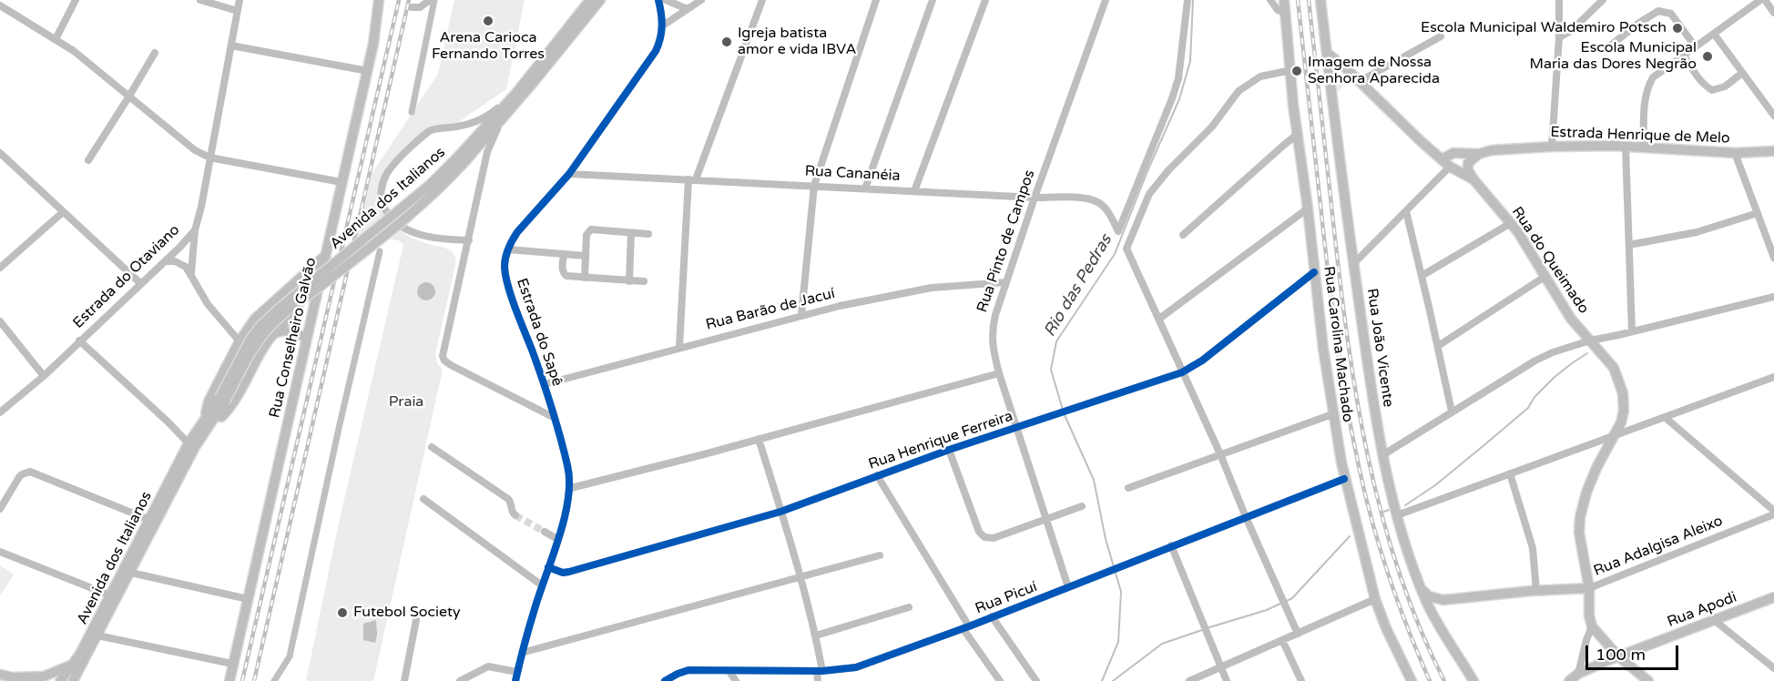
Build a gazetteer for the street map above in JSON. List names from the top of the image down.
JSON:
{
  "streets": {
    "main road": [
      "Estrada Henrique de Melo",
      "Avenida dos Italianos",
      "Rua do Queimado",
      "Rua Conselheiro Galvão",
      "Rua Carolina Machado",
      "Rua João Vicente",
      "Rua Adalgisa Aleixo",
      "Rua Apodi"
    ],
    "street": [
      "Rua Cananéia",
      "Rua Pinto de Campos",
      "Estrada do Otaviano",
      "Rua Barão de Jacuí",
      "Estrada do Sapê",
      "Rua Henrique Ferreira",
      "Rua Picuí"
    ]
  },
  "crossings": [
    ["Estrada Henrique de Melo", "Rua do Queimado"],
    ["Rua Cananéia", "Rua Pinto de Campos"],
    ["Rua Cananéia", "Estrada do Sapê"],
    ["Avenida dos Italianos", "Rua Conselheiro Galvão"],
    ["Rua Pinto de Campos", "Rua Barão de Jacuí"],
    ["Rua Pinto de Campos", "Rua Henrique Ferreira"],
    ["Rua Pinto de Campos", "Rua Picuí"],
    ["Rua do Queimado", "Rua Adalgisa Aleixo"],
    ["Rua Barão de Jacuí", "Estrada do Sapê"],
    ["Estrada do Sapê", "Rua Henrique Ferreira"],
    ["Rua Carolina Machado", "Rua Henrique Ferreira"],
    ["Rua Carolina Machado", "Rua Picuí"]
  ],
  "water": ["Rio das Pedras"],
  "parks": ["Praia"],
  "places": [
    "Arena Carioca Fernando Torres",
    "Escola Municipal Waldemiro Potsch",
    "Igreja batista amor e vida IBVA",
    "Escola Municipal Maria das Dores Negrão",
    "Imagem de Nossa Senhora Aparecida",
    "Futebol Society"
  ],
  "scale_bar": "100 m"
}
